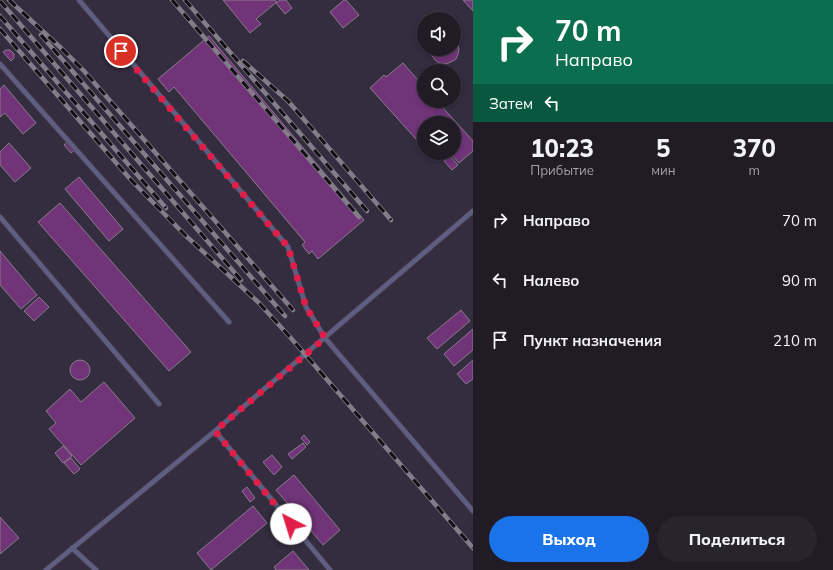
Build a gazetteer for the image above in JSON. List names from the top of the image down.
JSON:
{
  "page": {
    "turn": ["70 m", "Направо"],
    "then": "Затем",
    "eta": [
      "10:23",
      "Прибытие",
      "5",
      "мин",
      "370",
      "m"
    ],
    "list": [
      {
        "name": "Направо",
        "value": "70 m"
      },
      {
        "name": "Налево",
        "value": "90 m"
      },
      {
        "name": "Пункт назначения",
        "value": "210 m"
      }
    ],
    "buttons": ["Выход", "Поделиться"]
  }
}
